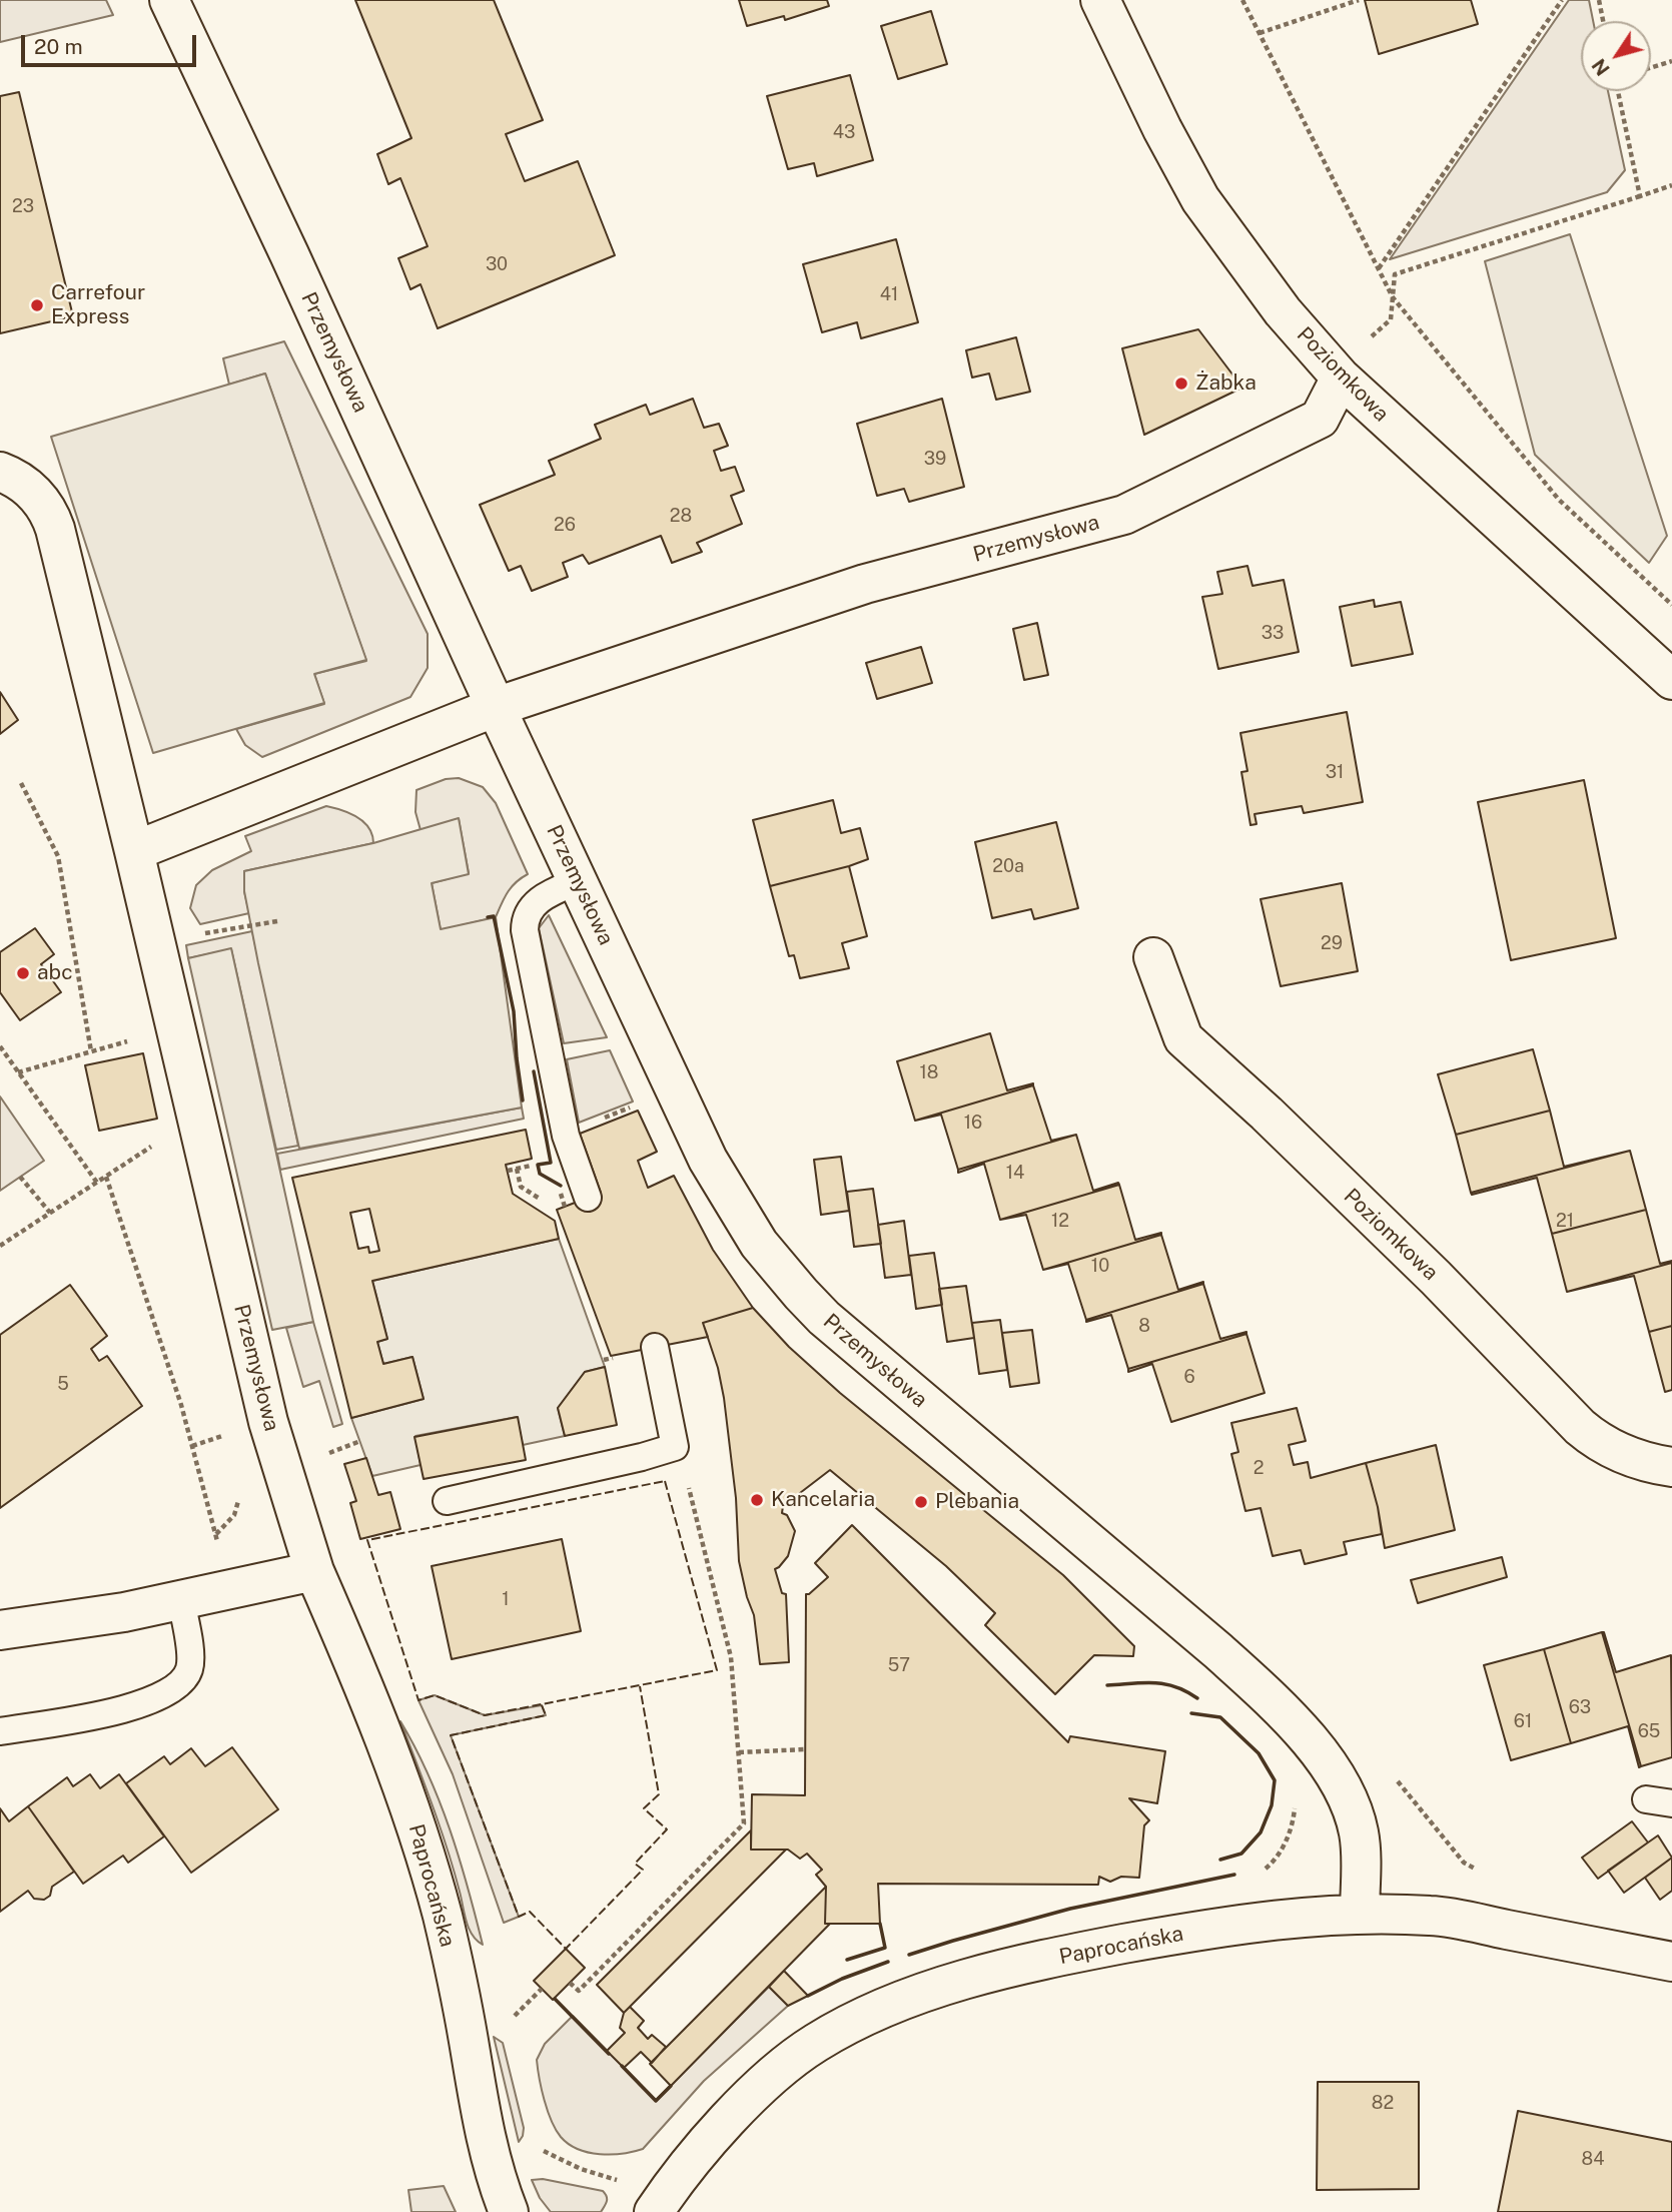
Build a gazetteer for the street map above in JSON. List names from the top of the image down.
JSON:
{
  "streets": {
    "street": ["Przemysłowa", "Poziomkowa", "Paprocańska"]
  },
  "crossings": [
    ["Przemysłowa", "Poziomkowa"],
    ["Przemysłowa", "Paprocańska"]
  ],
  "places": [
    "Carrefour Express",
    "Żabka",
    "abc",
    "Kancelaria",
    "Plebania"
  ],
  "house_numbers": [
    "43",
    "23",
    "30",
    "41",
    "39",
    "28",
    "26",
    "33",
    "31",
    "20a",
    "29",
    "18",
    "16",
    "14",
    "12",
    "21",
    "10",
    "8",
    "6",
    "5",
    "2",
    "1",
    "57",
    "63",
    "61",
    "65",
    "82",
    "84"
  ],
  "scale_bar": "20 m",
  "north": "bottom left"
}
